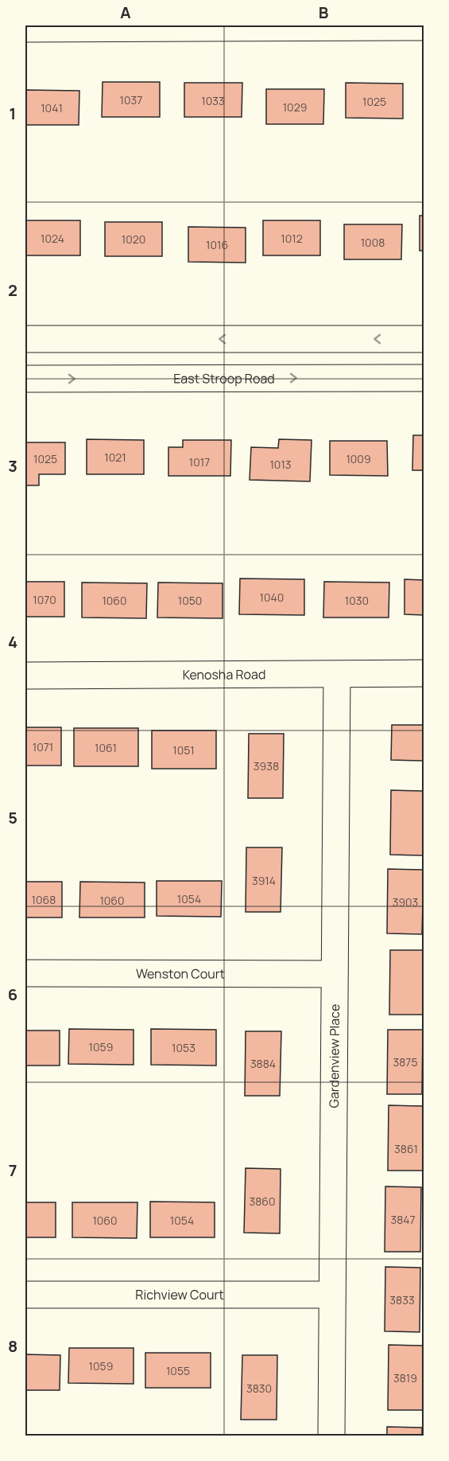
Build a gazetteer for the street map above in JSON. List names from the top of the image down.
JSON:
{
  "streets": {
    "street": [
      "East Stroop Road",
      "Kenosha Road",
      "Wenston Court",
      "Gardenview Place",
      "Richview Court"
    ]
  },
  "crossings": [
    ["Kenosha Road", "Gardenview Place"],
    ["Wenston Court", "Gardenview Place"],
    ["Gardenview Place", "Richview Court"]
  ],
  "house_numbers": [
    "1037",
    "1033",
    "1025",
    "1029",
    "1041",
    "1024",
    "1012",
    "1020",
    "1008",
    "1016",
    "1021",
    "1025",
    "1009",
    "1017",
    "1013",
    "1040",
    "1070",
    "1060",
    "1050",
    "1030",
    "1071",
    "1061",
    "1051",
    "3938",
    "3914",
    "1054",
    "1068",
    "1060",
    "3903",
    "1059",
    "1053",
    "3875",
    "3884",
    "3861",
    "3860",
    "3847",
    "1060",
    "1054",
    "3833",
    "1059",
    "1055",
    "3819",
    "3830"
  ],
  "grid": {
    "columns": ["A", "B"],
    "rows": [
      "1",
      "2",
      "3",
      "4",
      "5",
      "6",
      "7",
      "8"
    ]
  }
}
